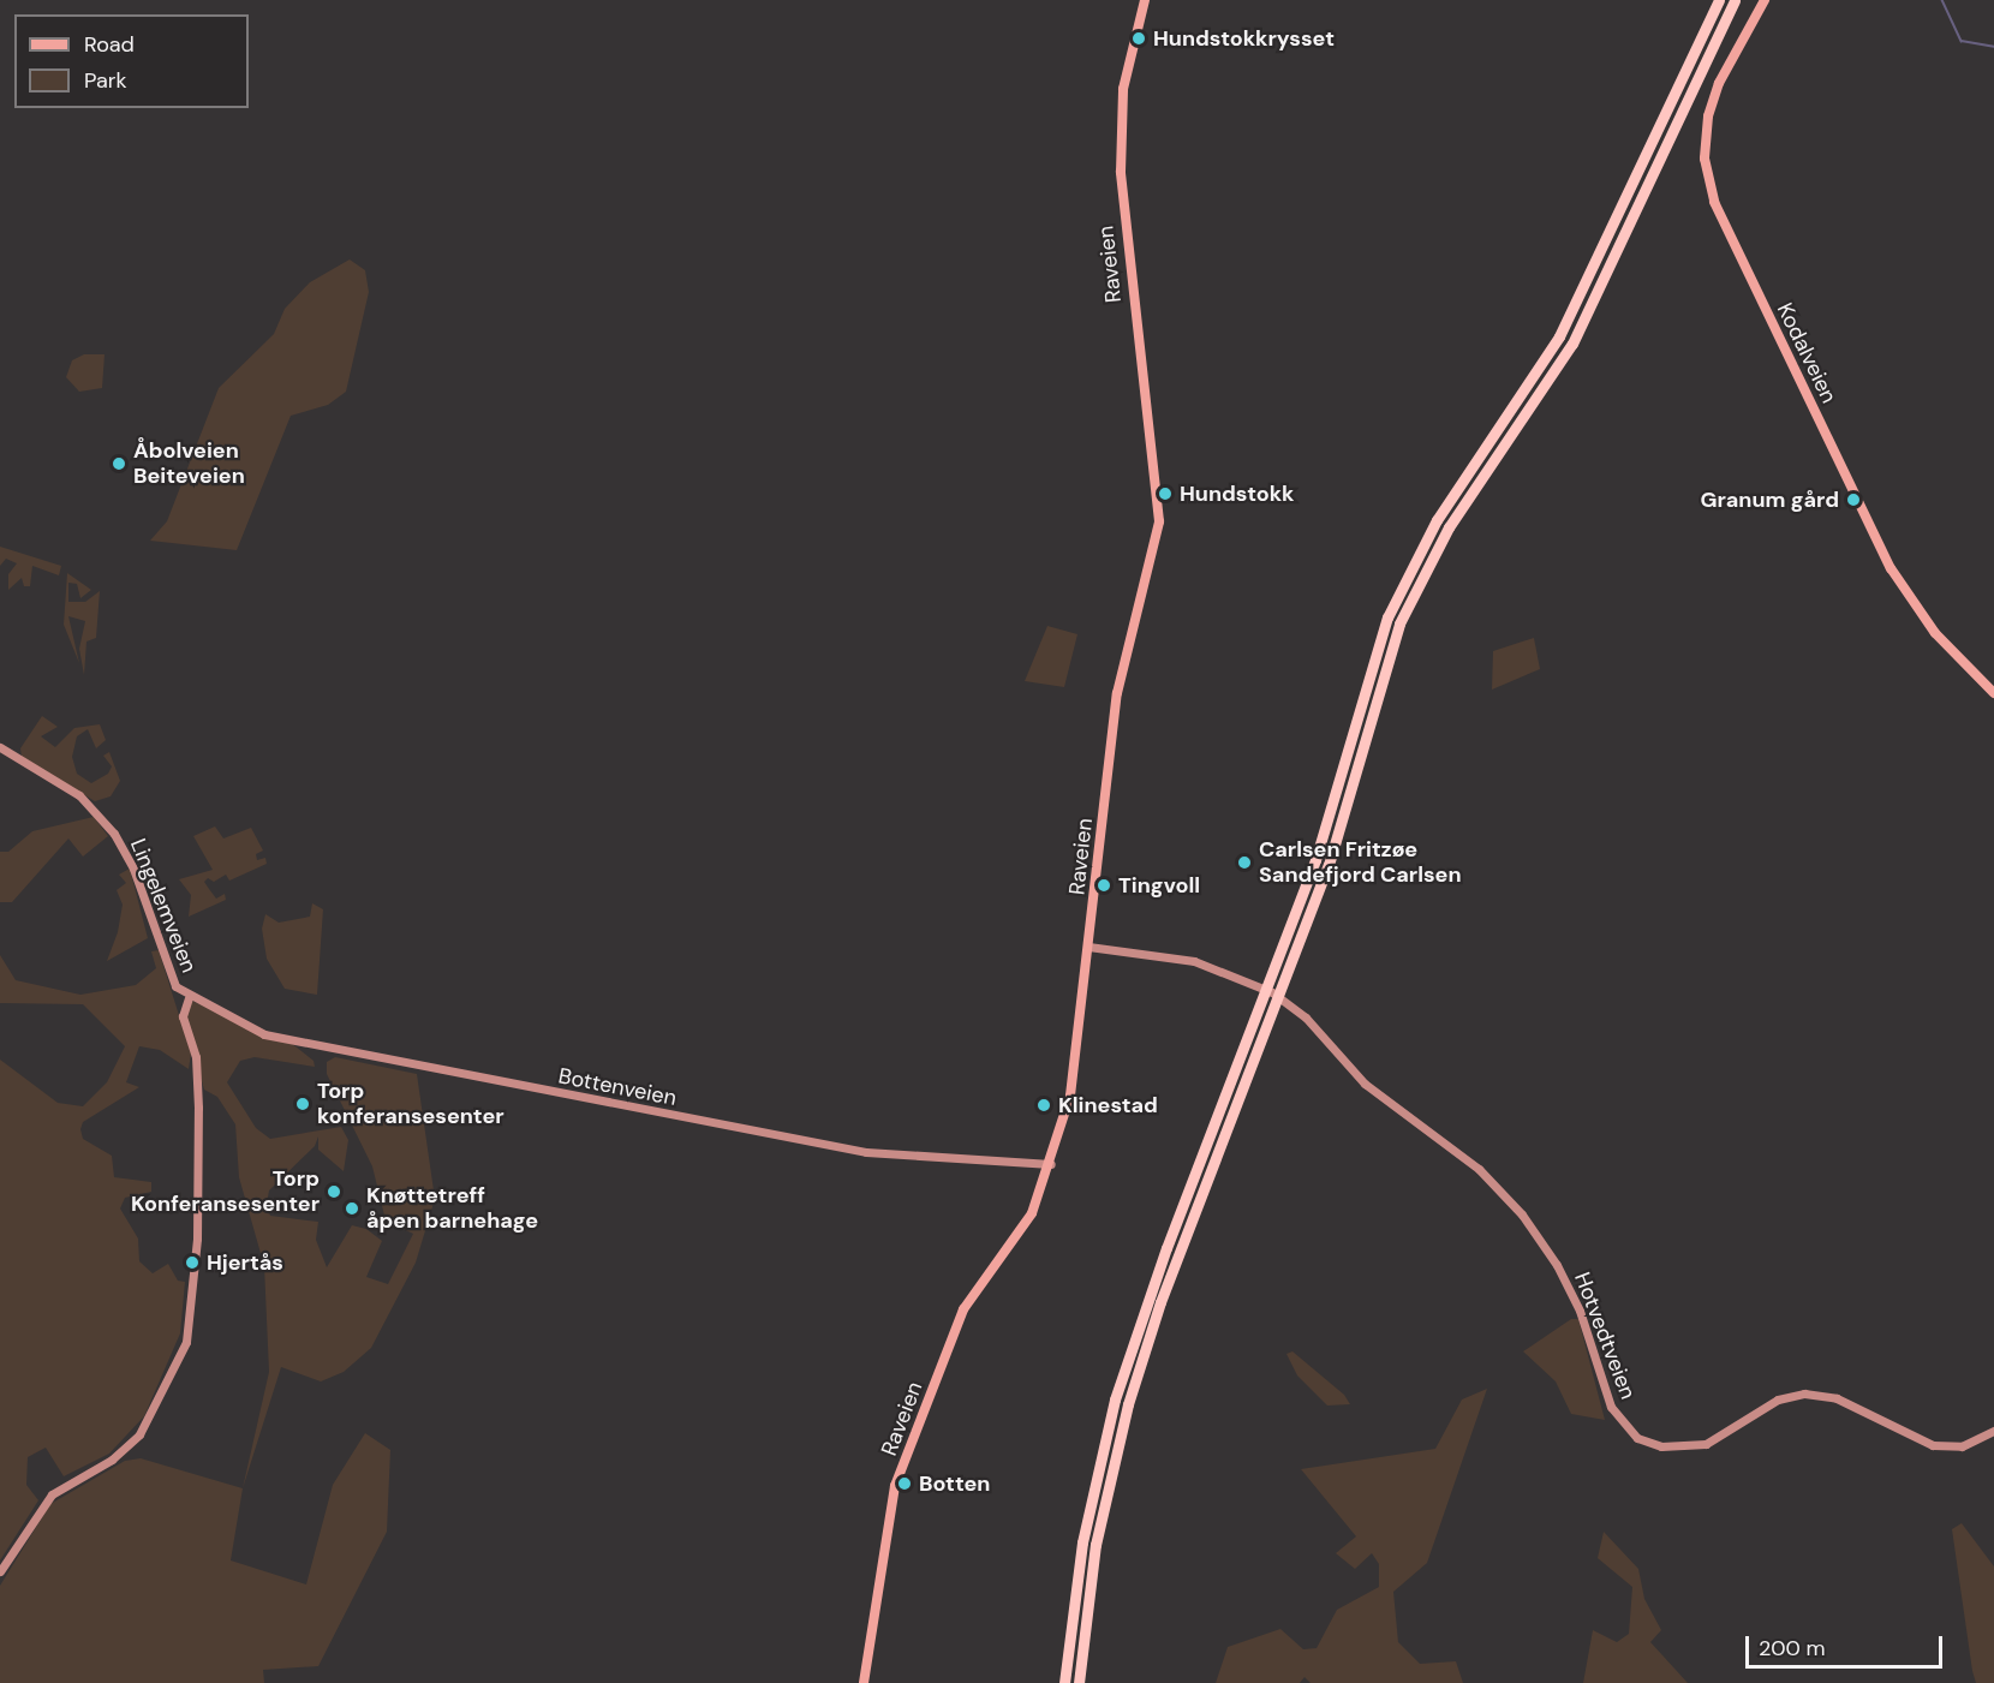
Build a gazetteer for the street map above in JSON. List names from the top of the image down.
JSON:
{
  "streets": {
    "main road": [
      "Raveien",
      "Kodalveien",
      "Lingelemveien",
      "Bottenveien",
      "Hotvedtveien"
    ]
  },
  "crossings": [
    ["Raveien", "Bottenveien"],
    ["Raveien", "Hotvedtveien"],
    ["Lingelemveien", "Bottenveien"]
  ],
  "places": [
    "Hundstokkrysset",
    "Åbolveien Beiteveien",
    "Hundstokk",
    "Granum gård",
    "Carlsen Fritzøe Sandefjord Carlsen",
    "Tingvoll",
    "Torp konferansesenter",
    "Klinestad",
    "Torp Konferansesenter",
    "Knøttetreff åpen barnehage",
    "Hjertås",
    "Botten"
  ],
  "legend": ["Road", "Park"],
  "scale_bar": "200 m"
}
